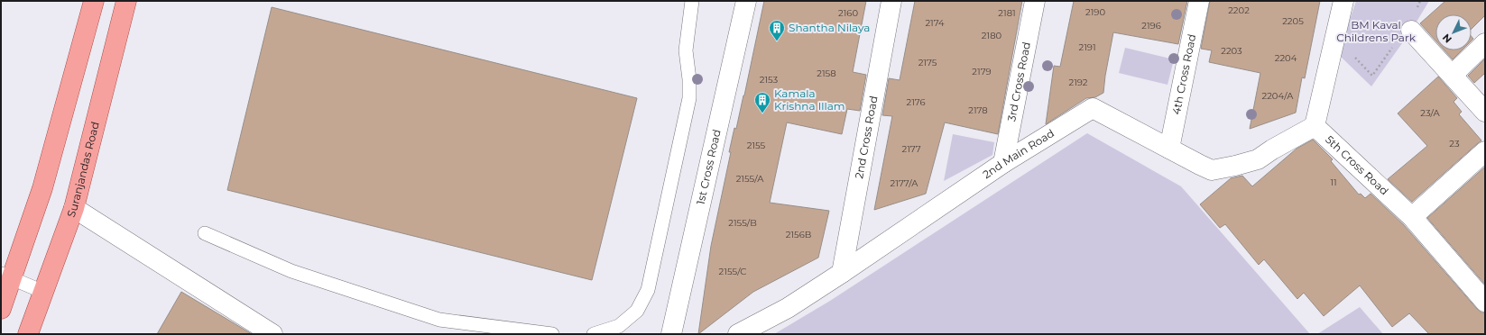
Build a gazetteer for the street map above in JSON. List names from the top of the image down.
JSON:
{
  "streets": {
    "main road": ["Suranjandas Road"],
    "street": [
      "4th Cross Road",
      "3rd Cross Road",
      "2nd Cross Road",
      "2nd Main Road",
      "5th Cross Road",
      "1st Cross Road"
    ]
  },
  "crossings": [
    ["4th Cross Road", "2nd Main Road"],
    ["3rd Cross Road", "2nd Main Road"],
    ["2nd Cross Road", "2nd Main Road"],
    ["2nd Main Road", "5th Cross Road"]
  ],
  "parks": ["BM Kaval Childrens Park"],
  "places": {
    "building": ["Shantha Nilaya", "Kamala Krishna Illam"]
  },
  "house_numbers": [
    "2202",
    "2190",
    "2160",
    "2181",
    "2205",
    "2174",
    "2196",
    "2180",
    "2191",
    "2203",
    "2204",
    "2175",
    "2179",
    "2158",
    "2153",
    "2192",
    "2204/A",
    "2176",
    "2178",
    "23/A",
    "23",
    "2155",
    "2177",
    "2155/A",
    "11",
    "2177/A",
    "2155/B",
    "2156B",
    "2155/C"
  ],
  "north": "bottom left"
}
